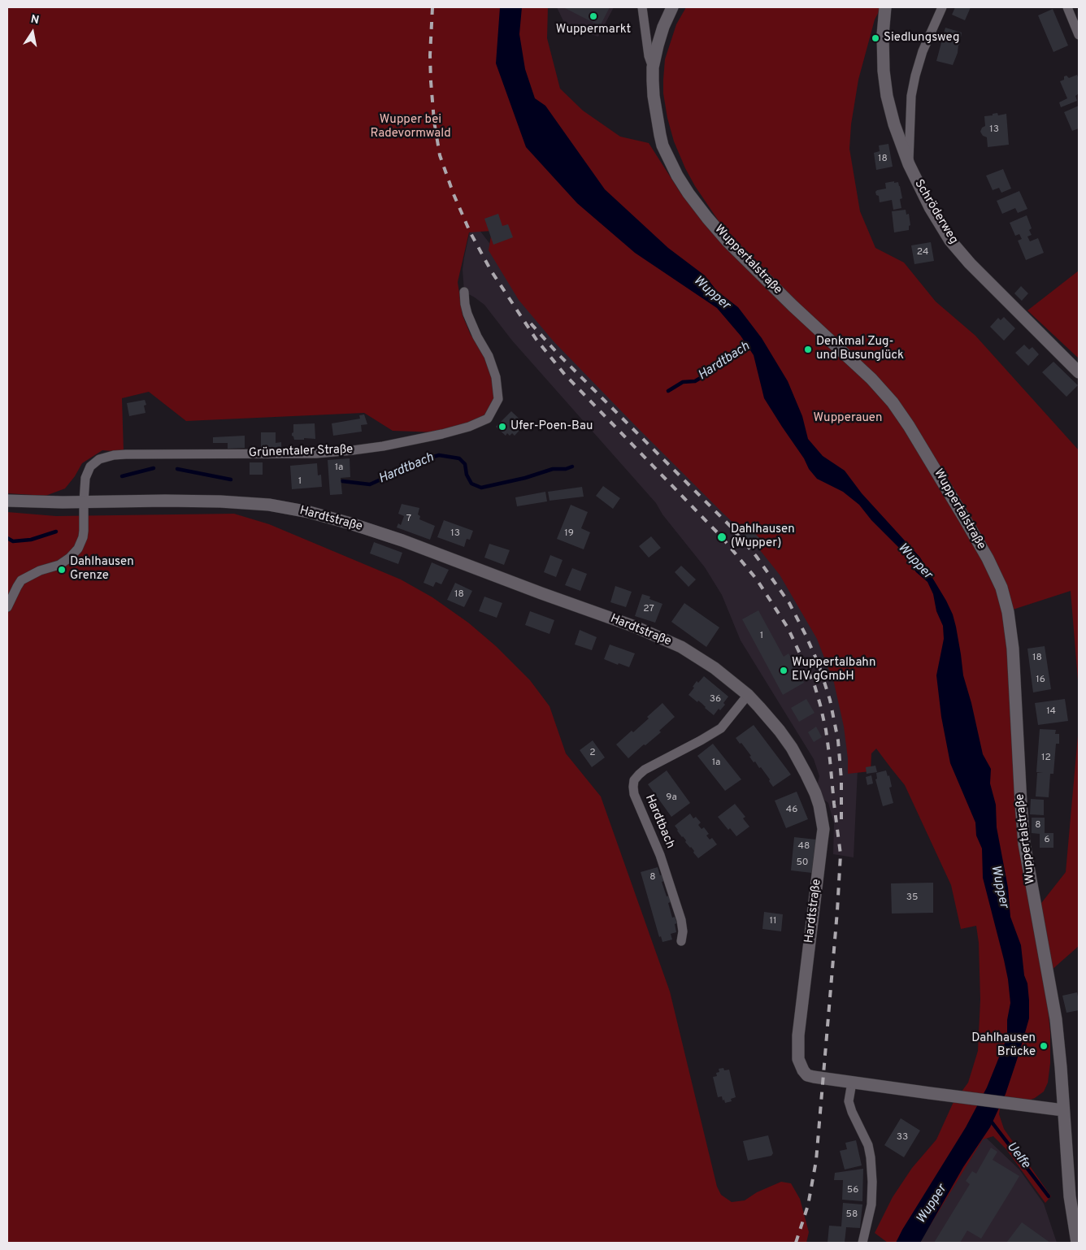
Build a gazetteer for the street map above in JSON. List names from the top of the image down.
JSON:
{
  "streets": {
    "main road": ["Schröderweg", "Wuppertalstraße", "Hardtstraße"],
    "street": ["Grünentaler Straße", "Hardtbach"]
  },
  "crossings": [
    ["Wuppertalstraße", "Hardtstraße"],
    ["Grünentaler Straße", "Hardtstraße"],
    ["Hardtstraße", "Hardtbach"]
  ],
  "water": ["Wupper", "Hardtbach", "Uelfe"],
  "parks": ["Wupper bei Radevormwald", "Wupperauen"],
  "places": [
    "Wuppermarkt",
    "Siedlungsweg",
    "Denkmal Zug- und Busunglück",
    "Ufer-Poen-Bau",
    "Dahlhausen (Wupper)",
    "Dahlhausen Grenze",
    "Wuppertalbahn EIV gGmbH",
    "Dahlhausen Brücke"
  ],
  "house_numbers": [
    "13",
    "18",
    "24",
    "1a",
    "1",
    "7",
    "13",
    "19",
    "18",
    "27",
    "1",
    "18",
    "16",
    "36",
    "14",
    "2",
    "12",
    "1a",
    "9a",
    "46",
    "8",
    "6",
    "48",
    "50",
    "8",
    "35",
    "11",
    "33",
    "56",
    "58"
  ],
  "north": "top"
}
